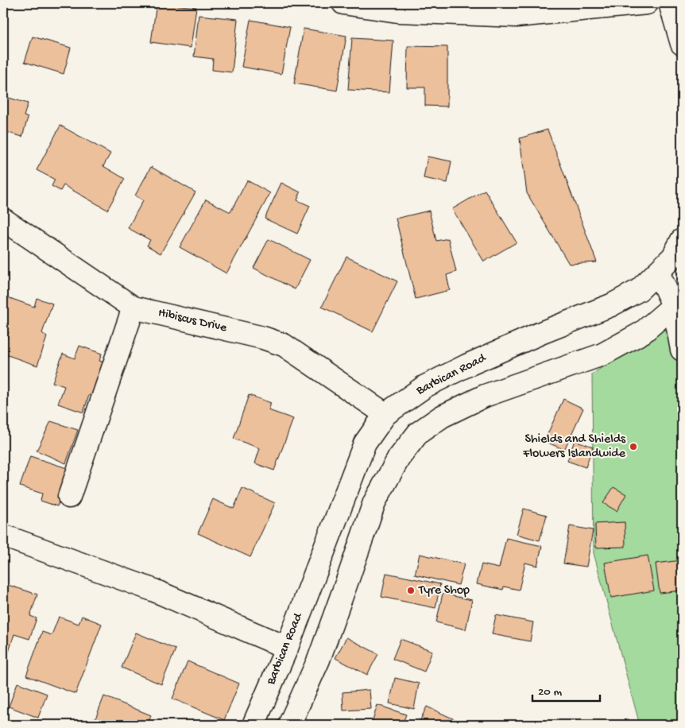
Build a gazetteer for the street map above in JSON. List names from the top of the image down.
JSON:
{
  "streets": {
    "main road": ["Hibiscus Drive", "Barbican Road"]
  },
  "crossings": [
    ["Hibiscus Drive", "Barbican Road"]
  ],
  "places": ["Shields and Shields Flowers Islandwide", "Tyre Shop"],
  "scale_bar": "20 m"
}
